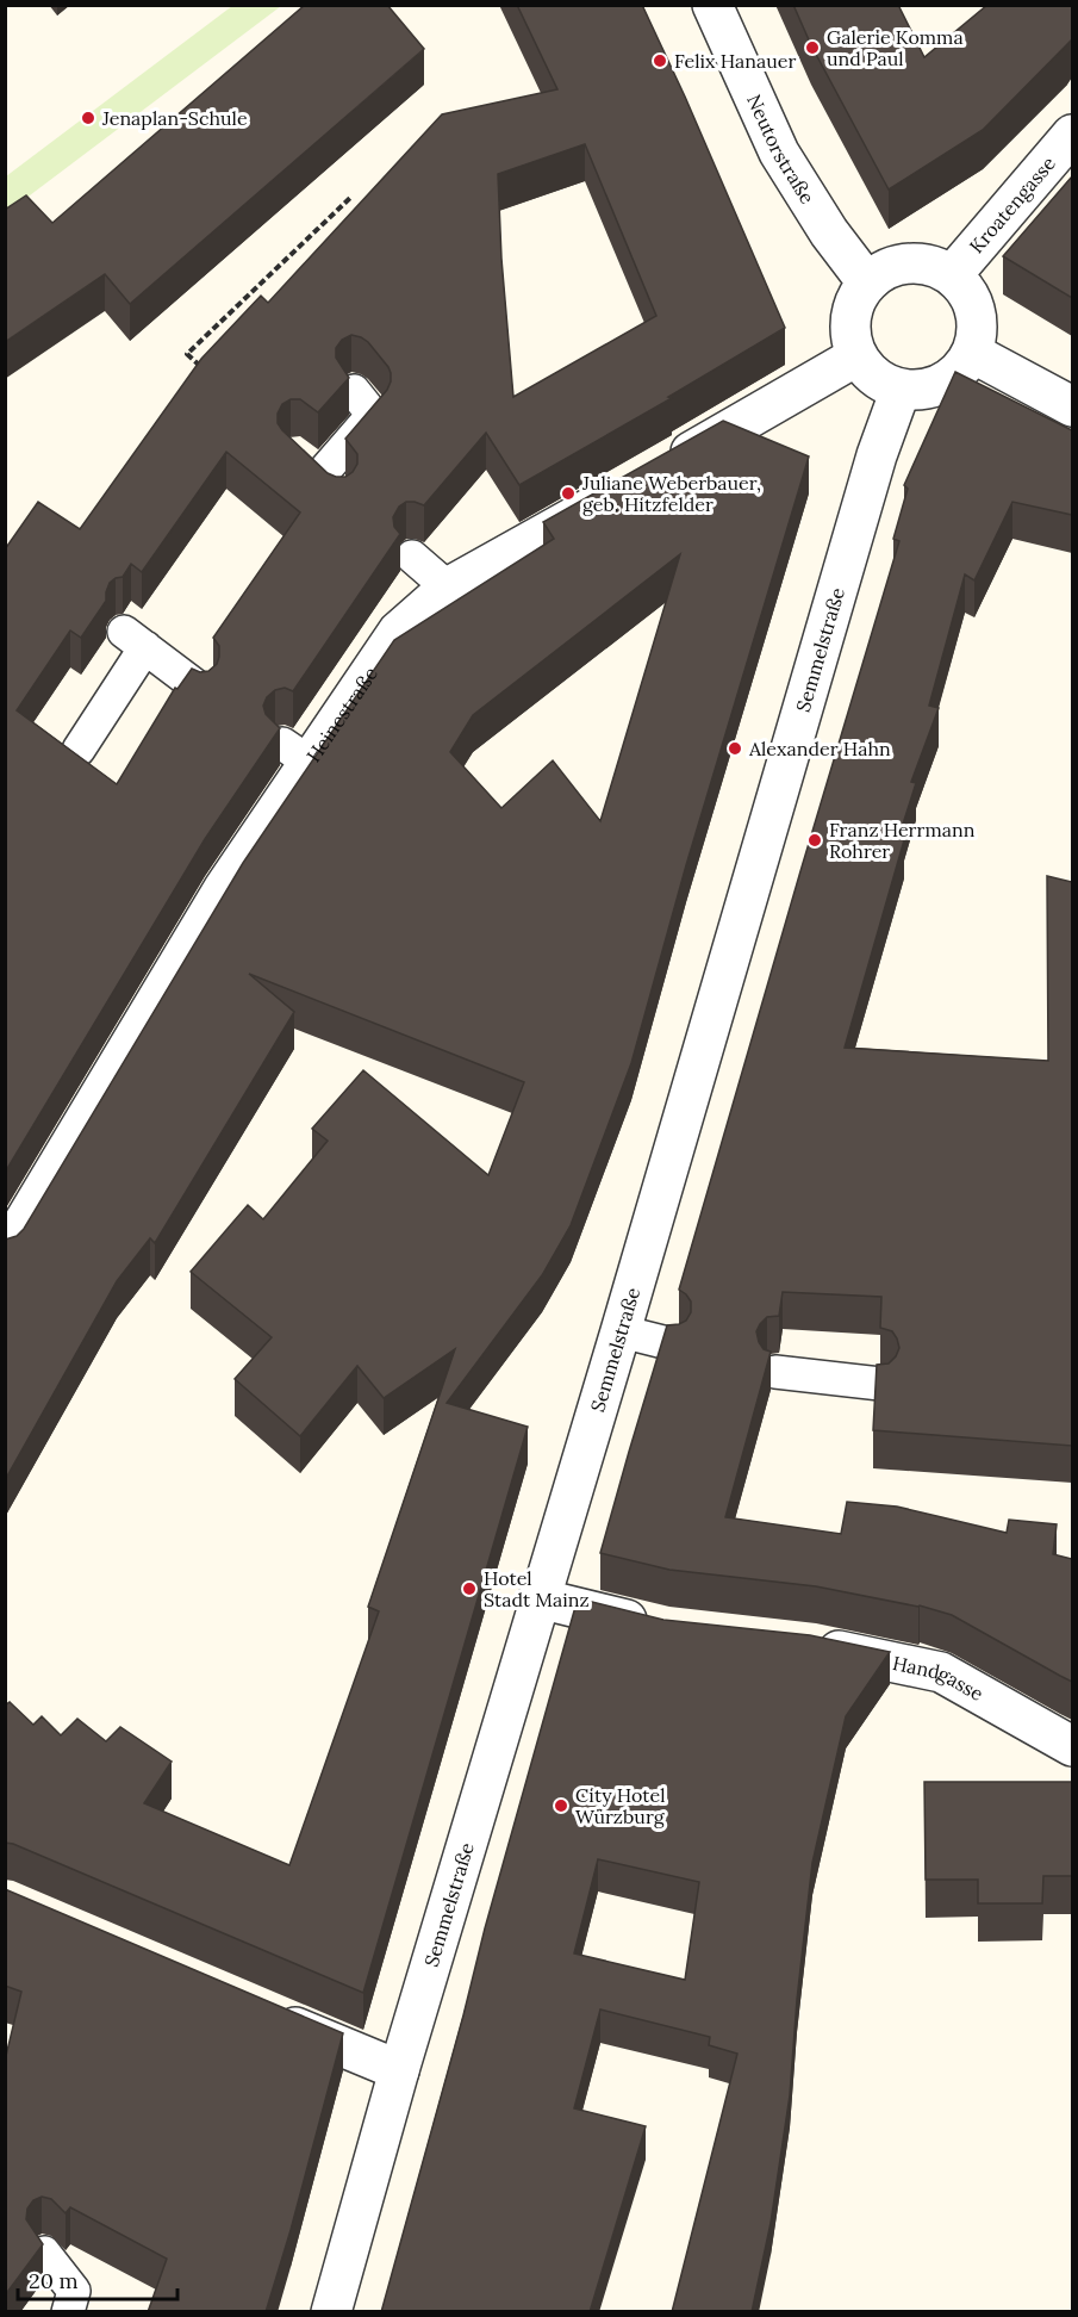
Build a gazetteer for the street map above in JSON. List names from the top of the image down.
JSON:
{
  "streets": {
    "street": [
      "Neutorstraße",
      "Kroatengasse",
      "Semmelstraße",
      "Heinestraße",
      "Handgasse"
    ]
  },
  "crossings": [
    ["Neutorstraße", "Kroatengasse"],
    ["Neutorstraße", "Semmelstraße"],
    ["Kroatengasse", "Semmelstraße"]
  ],
  "places": [
    "Galerie Komma und Paul",
    "Felix Hanauer",
    "Jenaplan-Schule",
    "Juliane Weberbauer, geb. Hitzfelder",
    "Alexander Hahn",
    "Franz Herrmann Rohrer",
    "Hotel Stadt Mainz",
    "City Hotel Würzburg"
  ],
  "scale_bar": "20 m"
}
